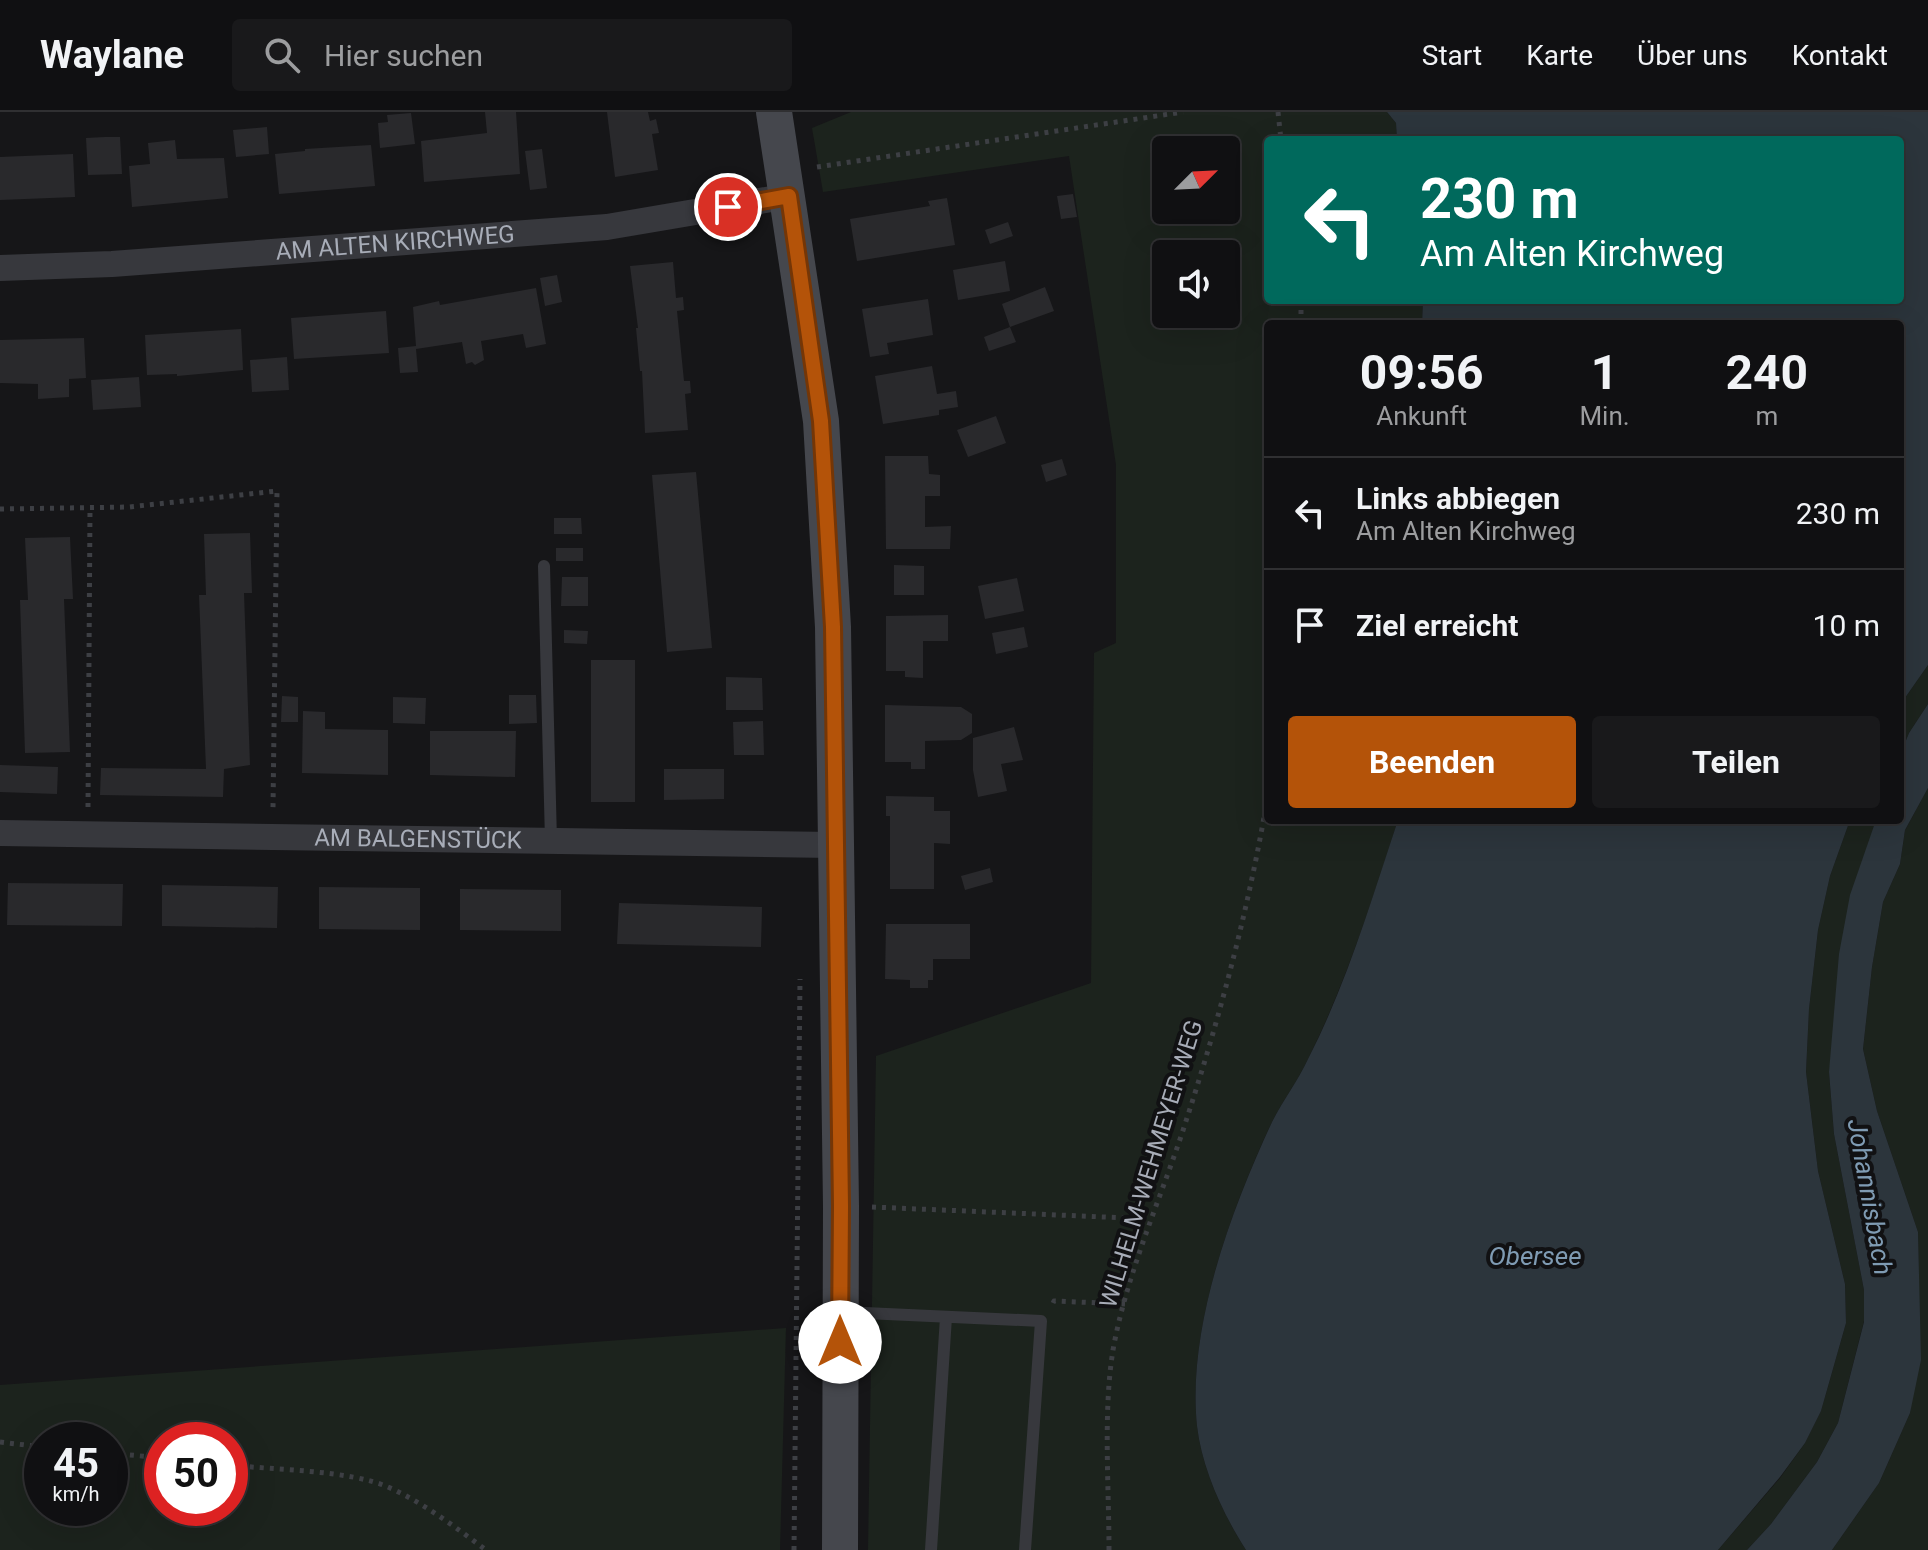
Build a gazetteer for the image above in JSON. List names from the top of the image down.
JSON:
{
  "streets": {
    "street": ["AM ALTEN KIRCHWEG", "AM BALGENSTÜCK"],
    "path": ["WILHELM-WEHMEYER-WEG"]
  },
  "water": ["Johannisbach", "Obersee"],
  "north": "top right",
  "page": {
    "header": "Waylane",
    "search": "Hier suchen",
    "nav": [
      "Start",
      "Karte",
      "Über uns",
      "Kontakt"
    ],
    "turn": ["230 m", "Am Alten Kirchweg"],
    "eta": [
      "09:56",
      "Ankunft",
      "1",
      "Min.",
      "240",
      "m"
    ],
    "list": [
      {
        "name": "Links abbiegen",
        "note": "Am Alten Kirchweg",
        "value": "230 m"
      },
      {
        "name": "Ziel erreicht",
        "value": "10 m"
      }
    ],
    "buttons": ["Beenden", "Teilen"],
    "speed": "45 km/h",
    "limit": "50"
  }
}
